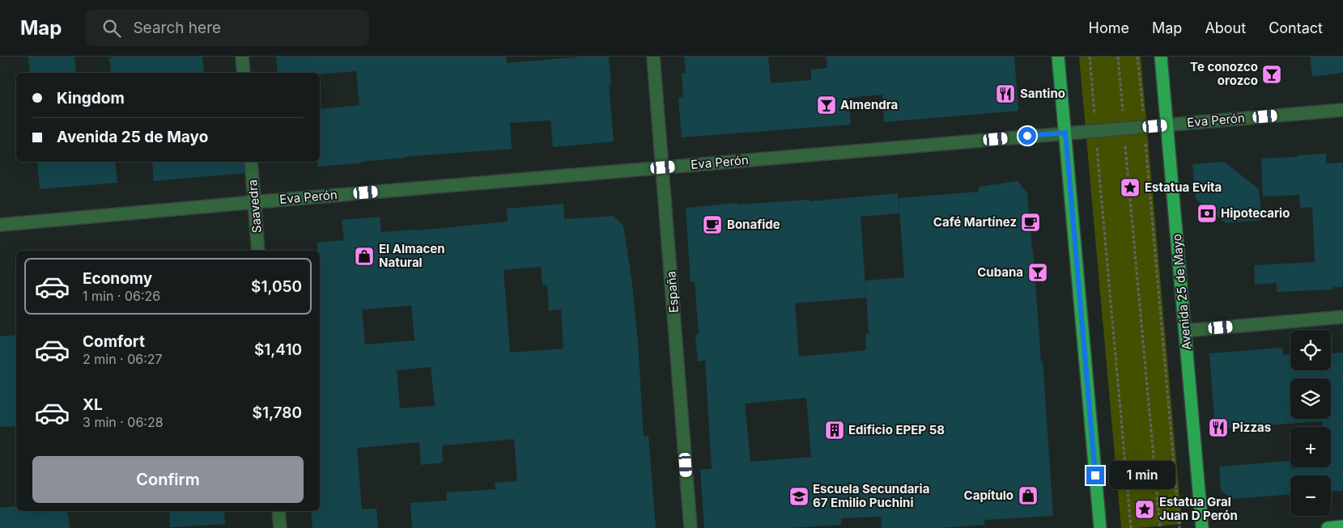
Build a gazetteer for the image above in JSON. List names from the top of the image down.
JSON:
{
  "streets": {
    "main road": ["Avenida 25 de Mayo"],
    "street": ["Eva Perón", "Saavedra", "España"]
  },
  "crossings": [
    ["Eva Perón", "Saavedra"],
    ["Eva Perón", "España"],
    ["Eva Perón", "Avenida 25 de Mayo"]
  ],
  "places": {
    "bar": ["Te conozco orozco", "Almendra", "Cubana"],
    "restaurant": ["Santino", "Pizzas"],
    "place": ["Estatua Evita", "Estatua Gral Juan D Perón"],
    "bank": ["Hipotecario"],
    "cafe": ["Café Martínez", "Bonafide"],
    "shop": ["El Almacen Natural", "Capítulo"],
    "building": ["Edificio EPEP 58"],
    "school or university": ["Escuela Secundaria 67 Emilio Puchini"]
  },
  "page": {
    "header": "Map",
    "search": "Search here",
    "nav": [
      "Home",
      "Map",
      "About",
      "Contact"
    ],
    "banner": ["Kingdom", "Avenida 25 de Mayo"],
    "list": [
      {
        "name": "Economy",
        "note": "1 min · 06:26",
        "value": "$1,050"
      },
      {
        "name": "Comfort",
        "note": "2 min · 06:27",
        "value": "$1,410"
      },
      {
        "name": "XL",
        "note": "3 min · 06:28",
        "value": "$1,780"
      }
    ],
    "map_buttons": ["+", "−"],
    "buttons": "Confirm",
    "bubble": "1 min"
  }
}
